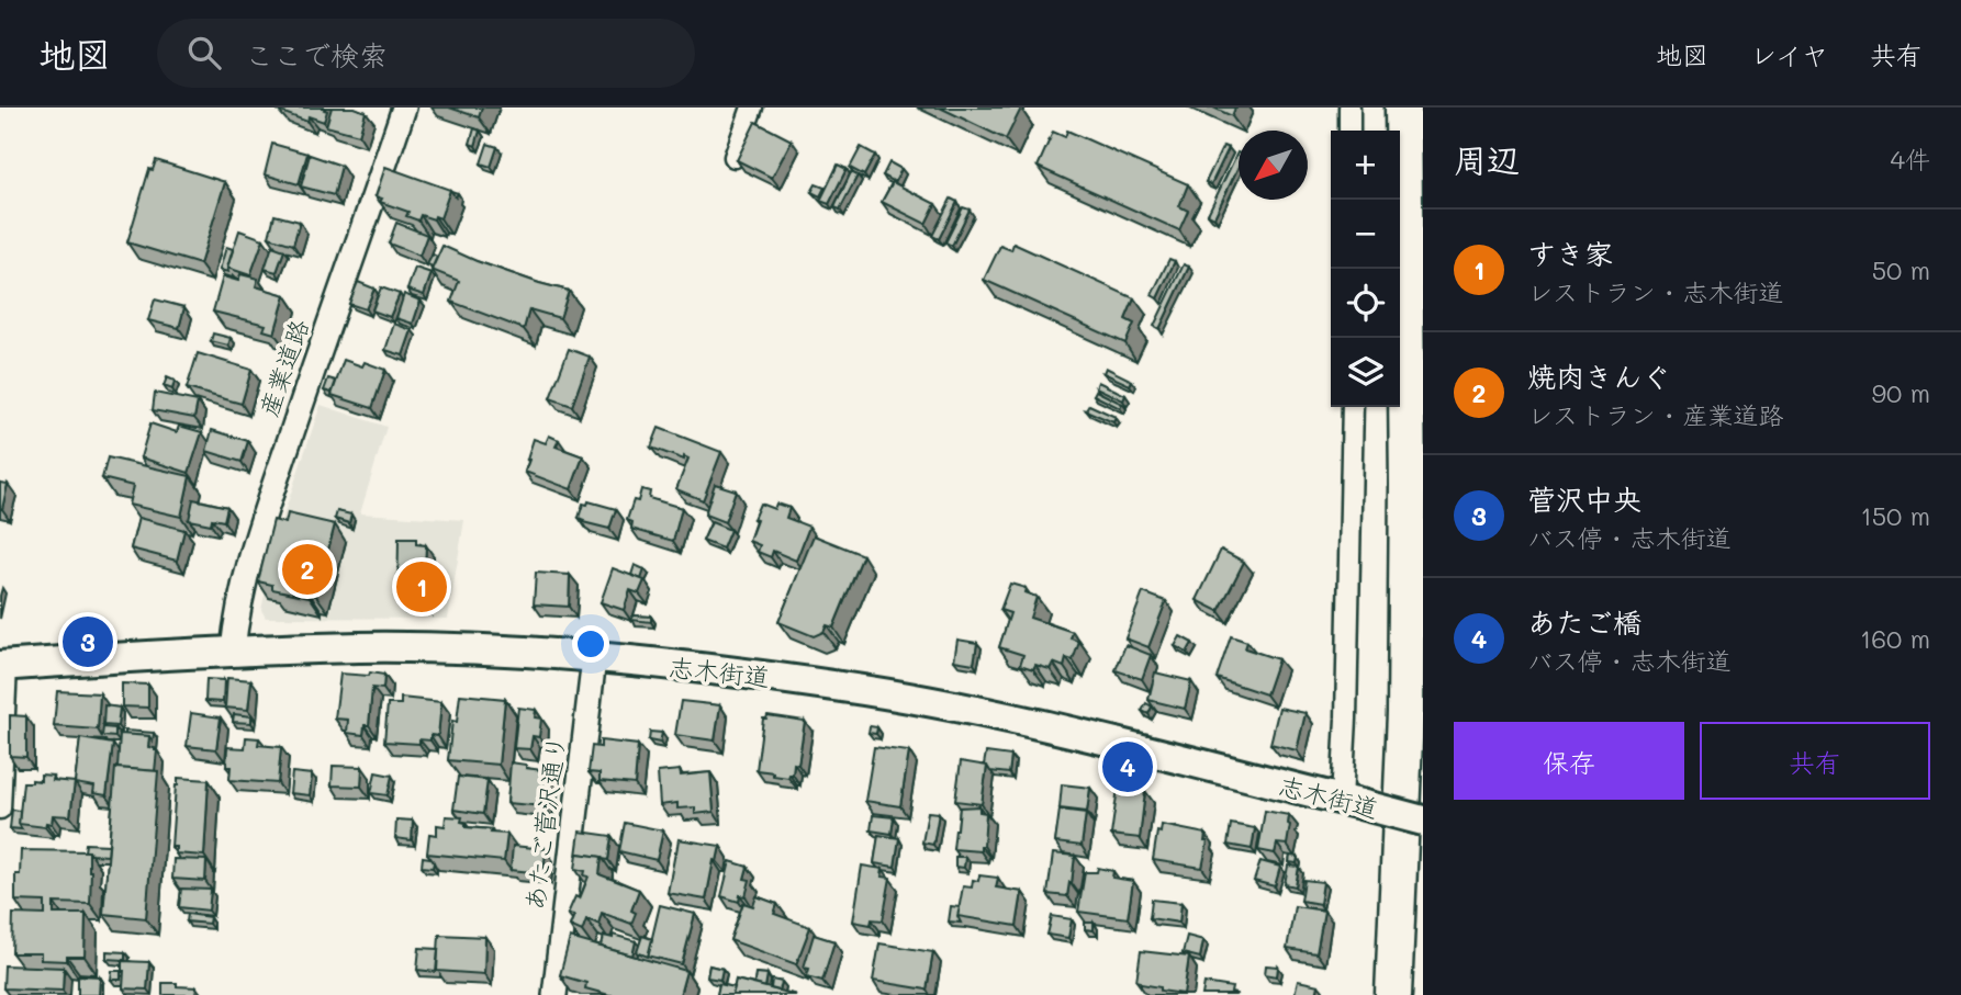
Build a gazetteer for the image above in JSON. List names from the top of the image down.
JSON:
{
  "streets": {
    "main road": ["志木街道"],
    "street": ["産業道路", "あたご菅沢通り"]
  },
  "crossings": [
    ["産業道路", "志木街道"],
    ["志木街道", "あたご菅沢通り"]
  ],
  "north": "bottom left",
  "page": {
    "header": "地図",
    "search": "ここで検索",
    "nav": ["地図", "レイヤ", "共有"],
    "heading": ["周辺", "4件"],
    "map_buttons": ["+", "−"],
    "list": [
      {
        "mark": "1",
        "name": "すき家",
        "note": "レストラン · 志木街道",
        "value": "50 m"
      },
      {
        "mark": "2",
        "name": "焼肉きんぐ",
        "note": "レストラン · 産業道路",
        "value": "90 m"
      },
      {
        "mark": "3",
        "name": "菅沢中央",
        "note": "バス停 · 志木街道",
        "value": "150 m"
      },
      {
        "mark": "4",
        "name": "あたご橋",
        "note": "バス停 · 志木街道",
        "value": "160 m"
      }
    ],
    "pins": [
      "2",
      "1",
      "3",
      "4"
    ],
    "buttons": ["保存", "共有"]
  }
}
